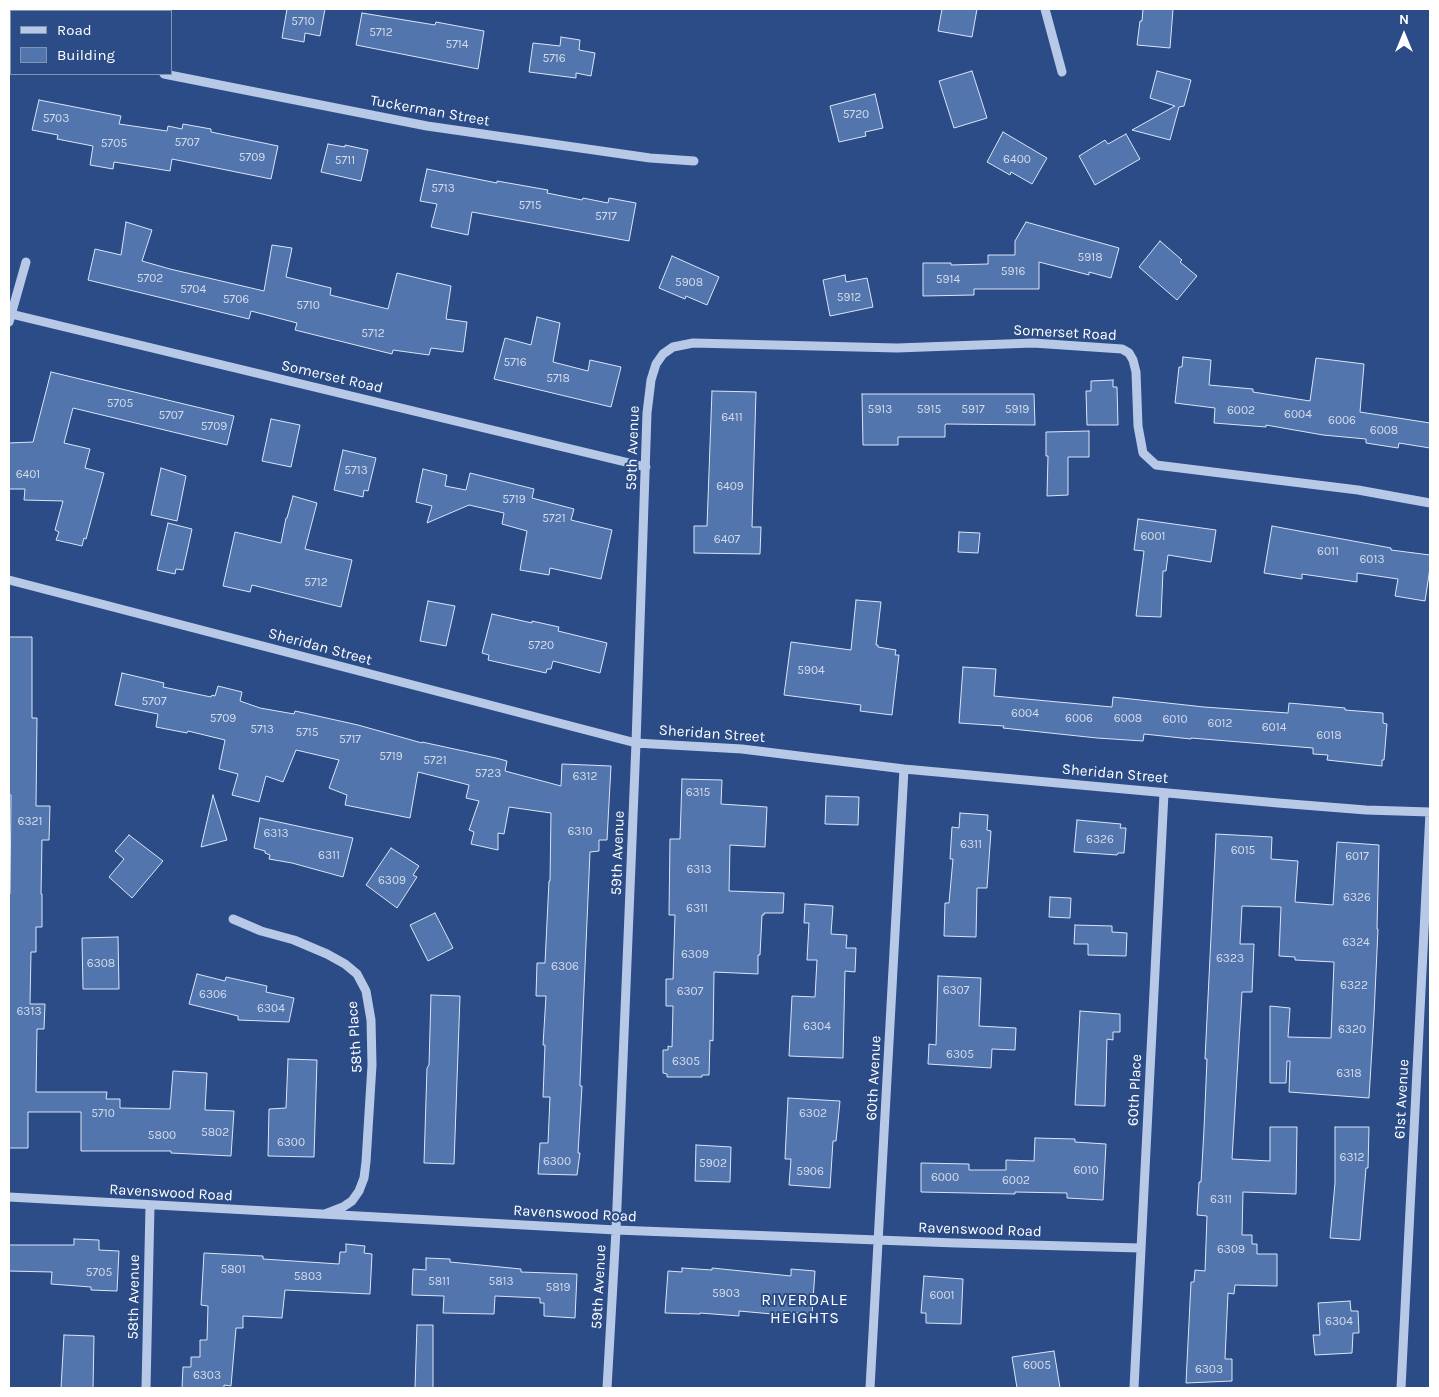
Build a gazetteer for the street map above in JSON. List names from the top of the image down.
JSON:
{
  "streets": {
    "street": [
      "Tuckerman Street",
      "Somerset Road",
      "59th Avenue",
      "Sheridan Street",
      "58th Place",
      "60th Avenue",
      "60th Place",
      "61st Avenue",
      "Ravenswood Road",
      "58th Avenue"
    ]
  },
  "crossings": [
    ["Somerset Road", "59th Avenue"],
    ["59th Avenue", "Sheridan Street"],
    ["59th Avenue", "Ravenswood Road"],
    ["Sheridan Street", "60th Avenue"],
    ["Sheridan Street", "60th Place"],
    ["Sheridan Street", "61st Avenue"],
    ["58th Place", "Ravenswood Road"],
    ["60th Avenue", "Ravenswood Road"],
    ["60th Place", "Ravenswood Road"],
    ["Ravenswood Road", "58th Avenue"]
  ],
  "districts": ["RIVERDALE HEIGHTS"],
  "house_numbers": [
    "5710",
    "5712",
    "5714",
    "5716",
    "5720",
    "5703",
    "5707",
    "5705",
    "5709",
    "6400",
    "5711",
    "5713",
    "5715",
    "5717",
    "5918",
    "5916",
    "5702",
    "5914",
    "5908",
    "5704",
    "5912",
    "5706",
    "5710",
    "5712",
    "5716",
    "5718",
    "5705",
    "5913",
    "5915",
    "5917",
    "5919",
    "6002",
    "6004",
    "5707",
    "6411",
    "6006",
    "5709",
    "6008",
    "5713",
    "6401",
    "6409",
    "5719",
    "5721",
    "6001",
    "6407",
    "6011",
    "6013",
    "5712",
    "5720",
    "5904",
    "5707",
    "6004",
    "5709",
    "6006",
    "6008",
    "6010",
    "6012",
    "6014",
    "5713",
    "5715",
    "6018",
    "5717",
    "5719",
    "5721",
    "5723",
    "6312",
    "6315",
    "6321",
    "6310",
    "6313",
    "6326",
    "6311",
    "6015",
    "6311",
    "6017",
    "6313",
    "6309",
    "6326",
    "6311",
    "6324",
    "6309",
    "6323",
    "6308",
    "6306",
    "6322",
    "6307",
    "6307",
    "6306",
    "6304",
    "6313",
    "6304",
    "6320",
    "6305",
    "6305",
    "6318",
    "5710",
    "6302",
    "5802",
    "5800",
    "6300",
    "6312",
    "6300",
    "5902",
    "6010",
    "5906",
    "6000",
    "6002",
    "6311",
    "6309",
    "5801",
    "5705",
    "5803",
    "5811",
    "5813",
    "5819",
    "5903",
    "6001",
    "6304",
    "6005",
    "6303",
    "6303"
  ],
  "legend": ["Road", "Building"],
  "north": "top"
}
